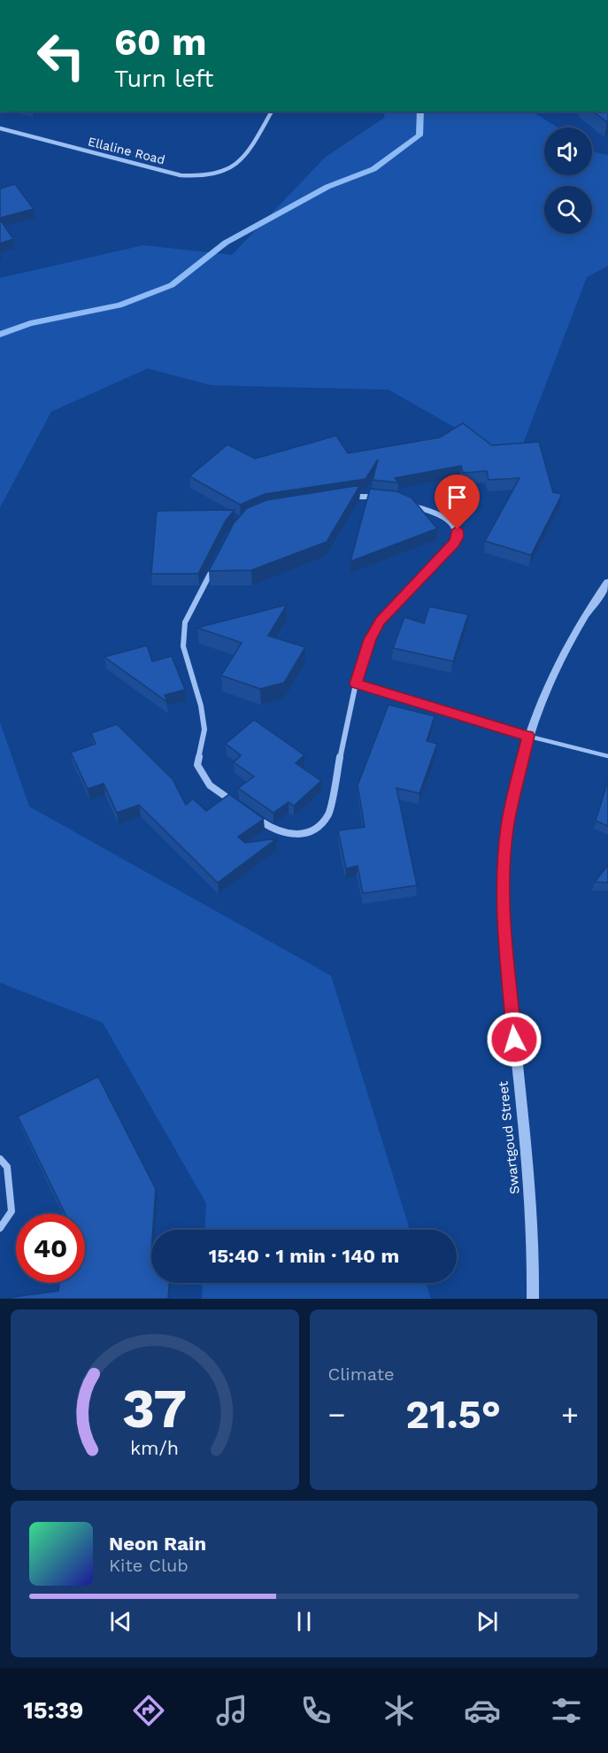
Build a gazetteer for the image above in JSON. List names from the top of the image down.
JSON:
{
  "streets": {
    "street": ["Ellaline Road", "Swartgoud Street"]
  },
  "page": {
    "turn": ["60 m", "Turn left"],
    "limit": "40",
    "trip": "15:40 · 1 min · 140 m",
    "tile": "Climate",
    "heat": ["−", "21.5°", "+"],
    "song": ["Neon Rain", "Kite Club"],
    "tabs": "15:39",
    "gauge": ["37", "km/h"]
  }
}
